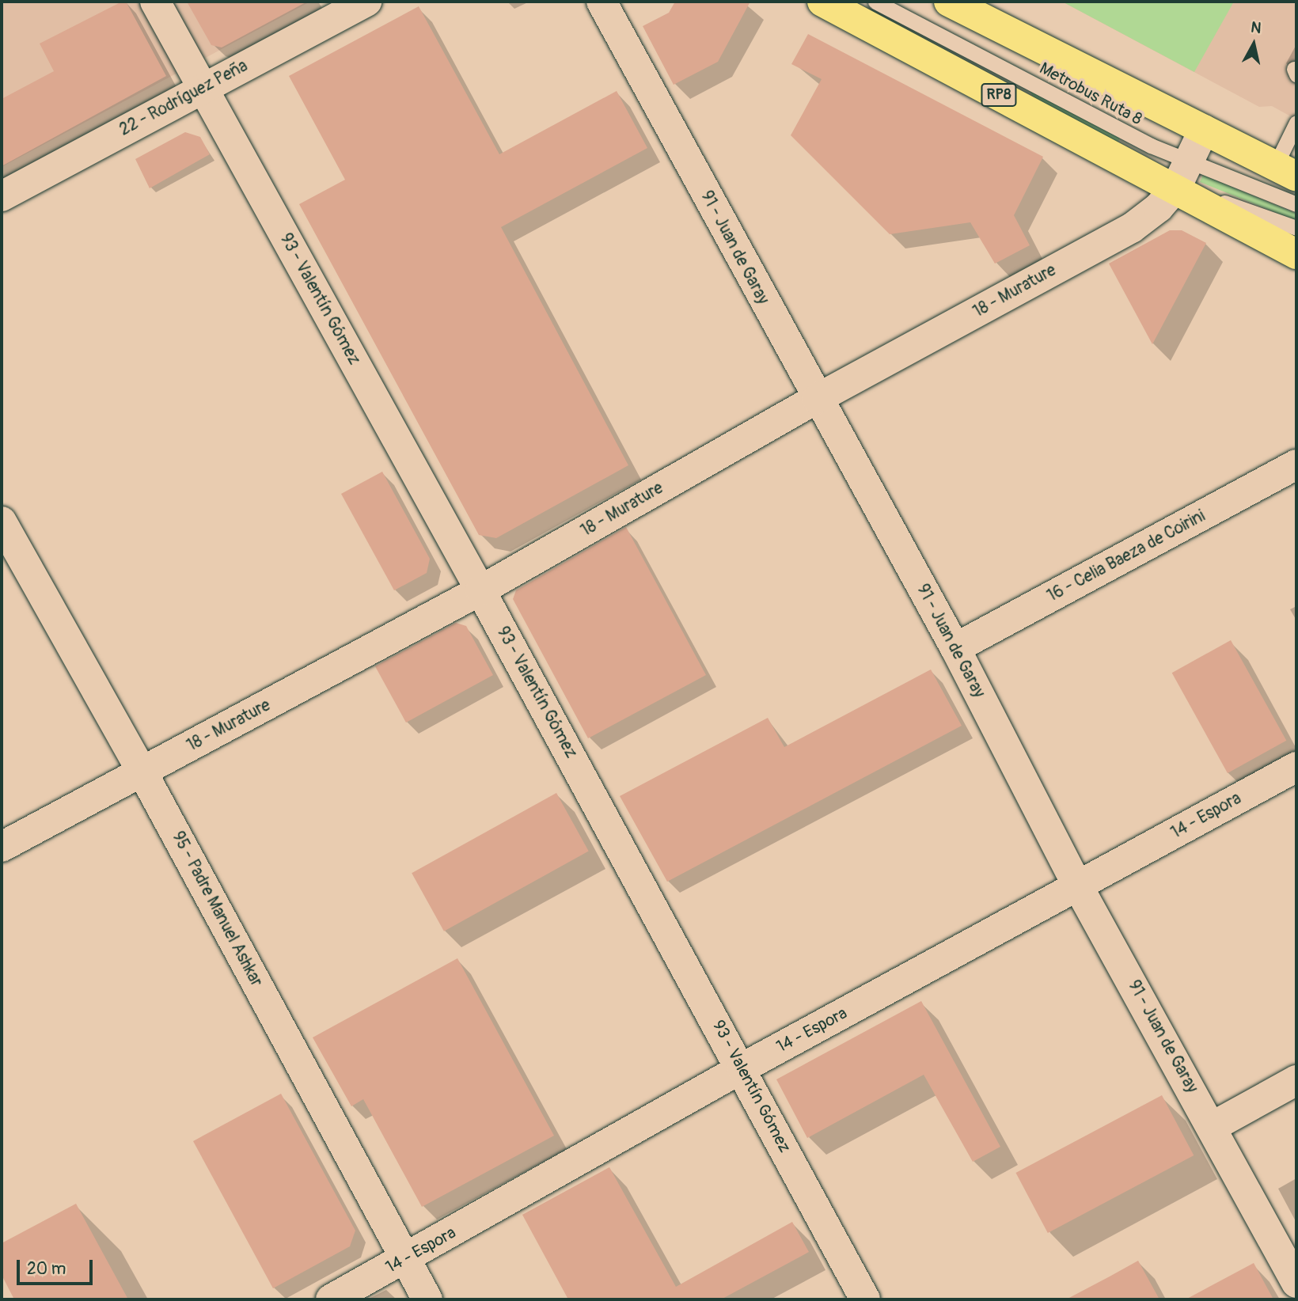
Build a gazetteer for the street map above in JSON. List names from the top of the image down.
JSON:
{
  "streets": {
    "main road": ["RP8"],
    "street": [
      "22 - Rodríguez Peña",
      "91 - Juan de Garay",
      "18 - Murature",
      "93 - Valentín Gómez",
      "16 - Celia Baeza de Coirini",
      "14 - Espora",
      "95 - Padre Manuel Ashkar"
    ],
    "lane": ["Metrobus Ruta 8"]
  },
  "crossings": [
    ["Metrobus Ruta 8", "18 - Murature"],
    ["RP8", "18 - Murature"],
    ["22 - Rodríguez Peña", "93 - Valentín Gómez"],
    ["91 - Juan de Garay", "18 - Murature"],
    ["91 - Juan de Garay", "16 - Celia Baeza de Coirini"],
    ["91 - Juan de Garay", "14 - Espora"],
    ["18 - Murature", "93 - Valentín Gómez"],
    ["18 - Murature", "95 - Padre Manuel Ashkar"],
    ["93 - Valentín Gómez", "14 - Espora"],
    ["14 - Espora", "95 - Padre Manuel Ashkar"]
  ],
  "scale_bar": "20 m",
  "north": "top"
}
